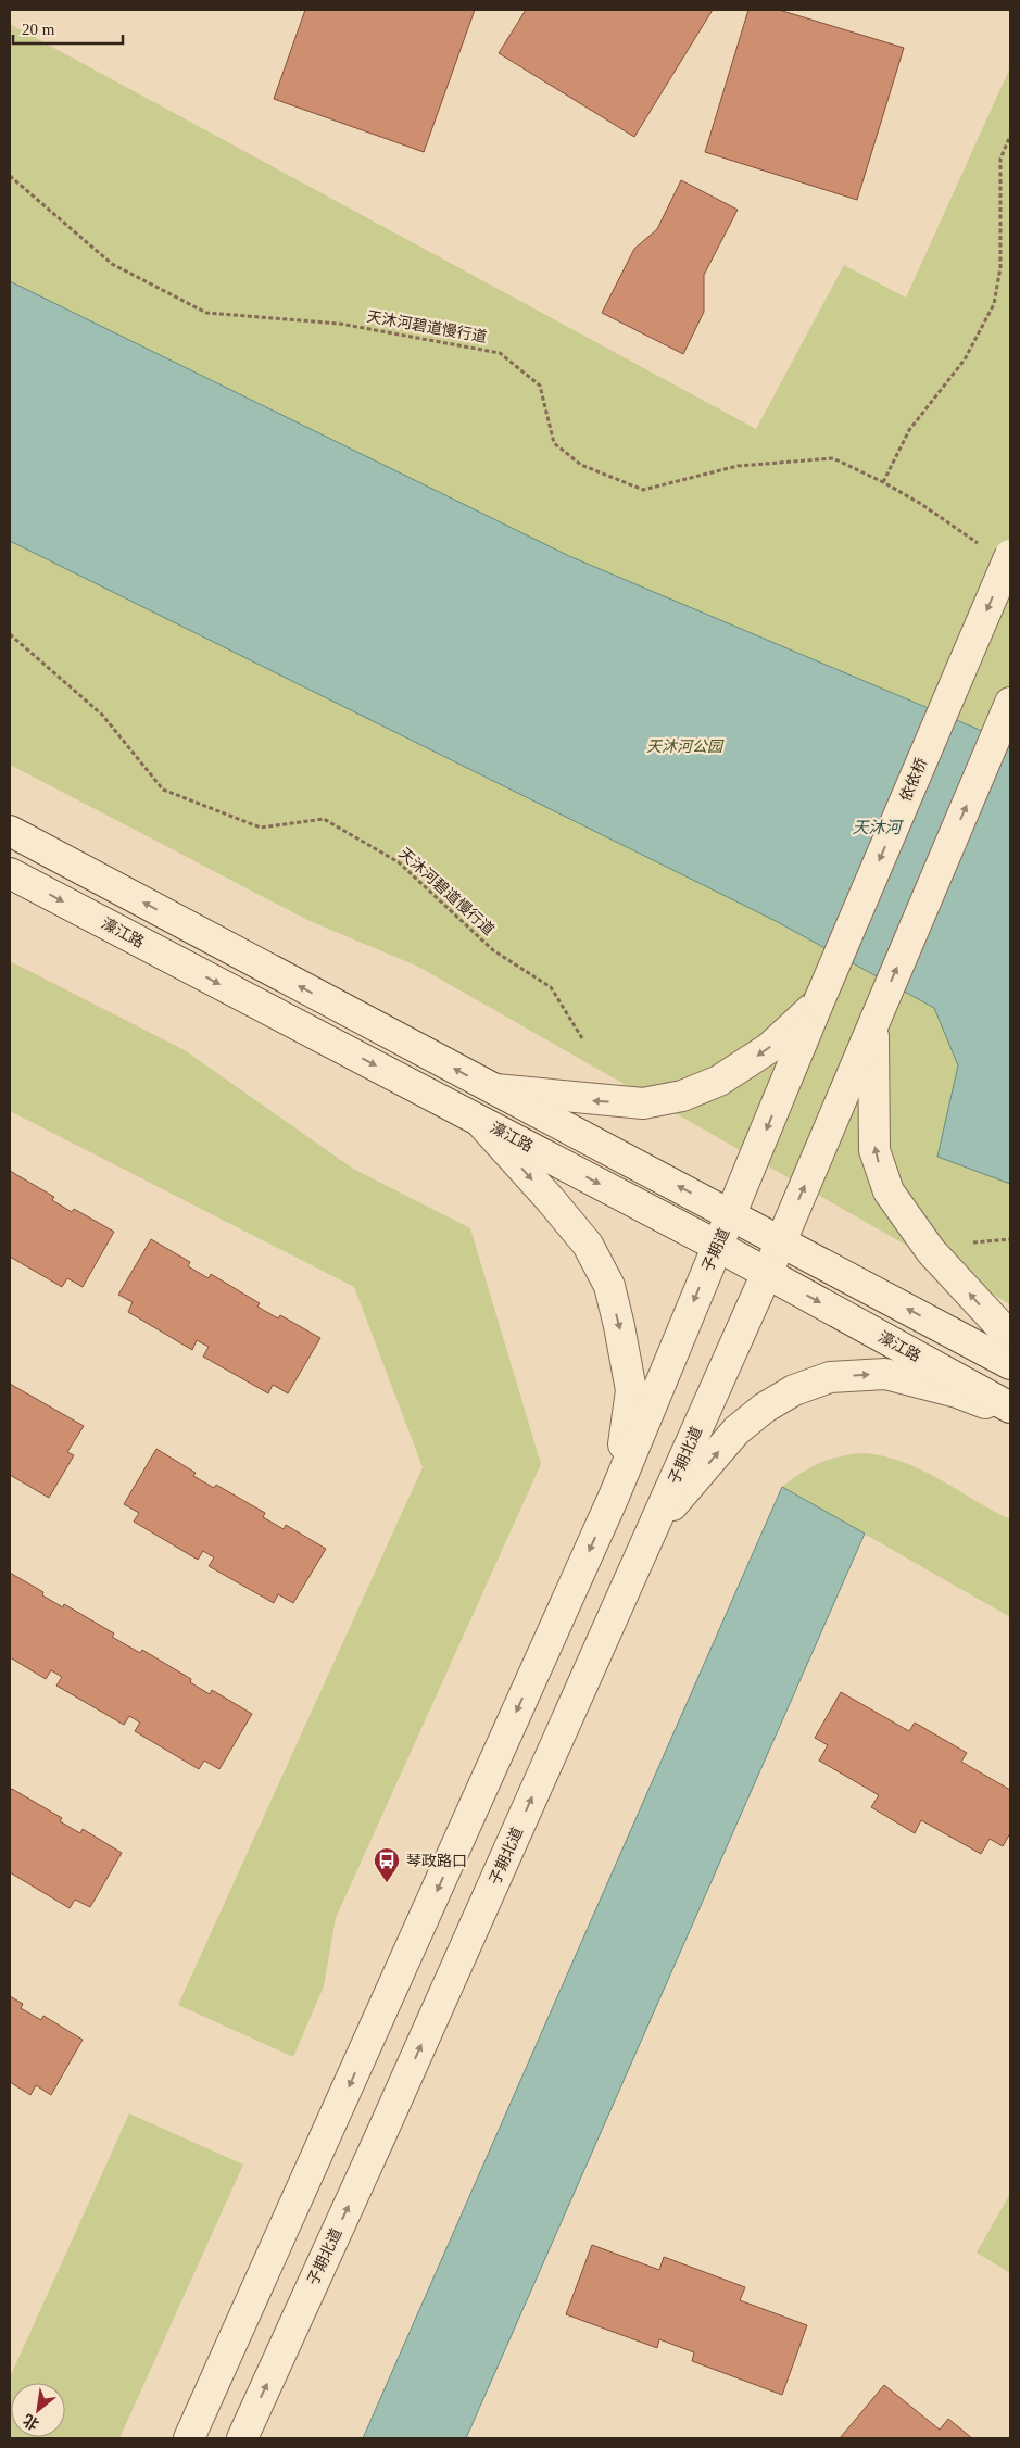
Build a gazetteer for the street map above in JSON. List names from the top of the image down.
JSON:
{
  "streets": {
    "street": [
      "依依桥",
      "濠江路",
      "子期道",
      "子期北道"
    ],
    "path": ["天沐河碧道慢行道"]
  },
  "crossings": [
    ["天沐河碧道慢行道", "依依桥"],
    ["依依桥", "子期道"],
    ["濠江路", "子期道"],
    ["濠江路", "子期北道"]
  ],
  "water": ["天沐河"],
  "parks": ["天沐河公园"],
  "places": {
    "bus stop": ["琴政路口"]
  },
  "scale_bar": "20 m",
  "north": "bottom left"
}
